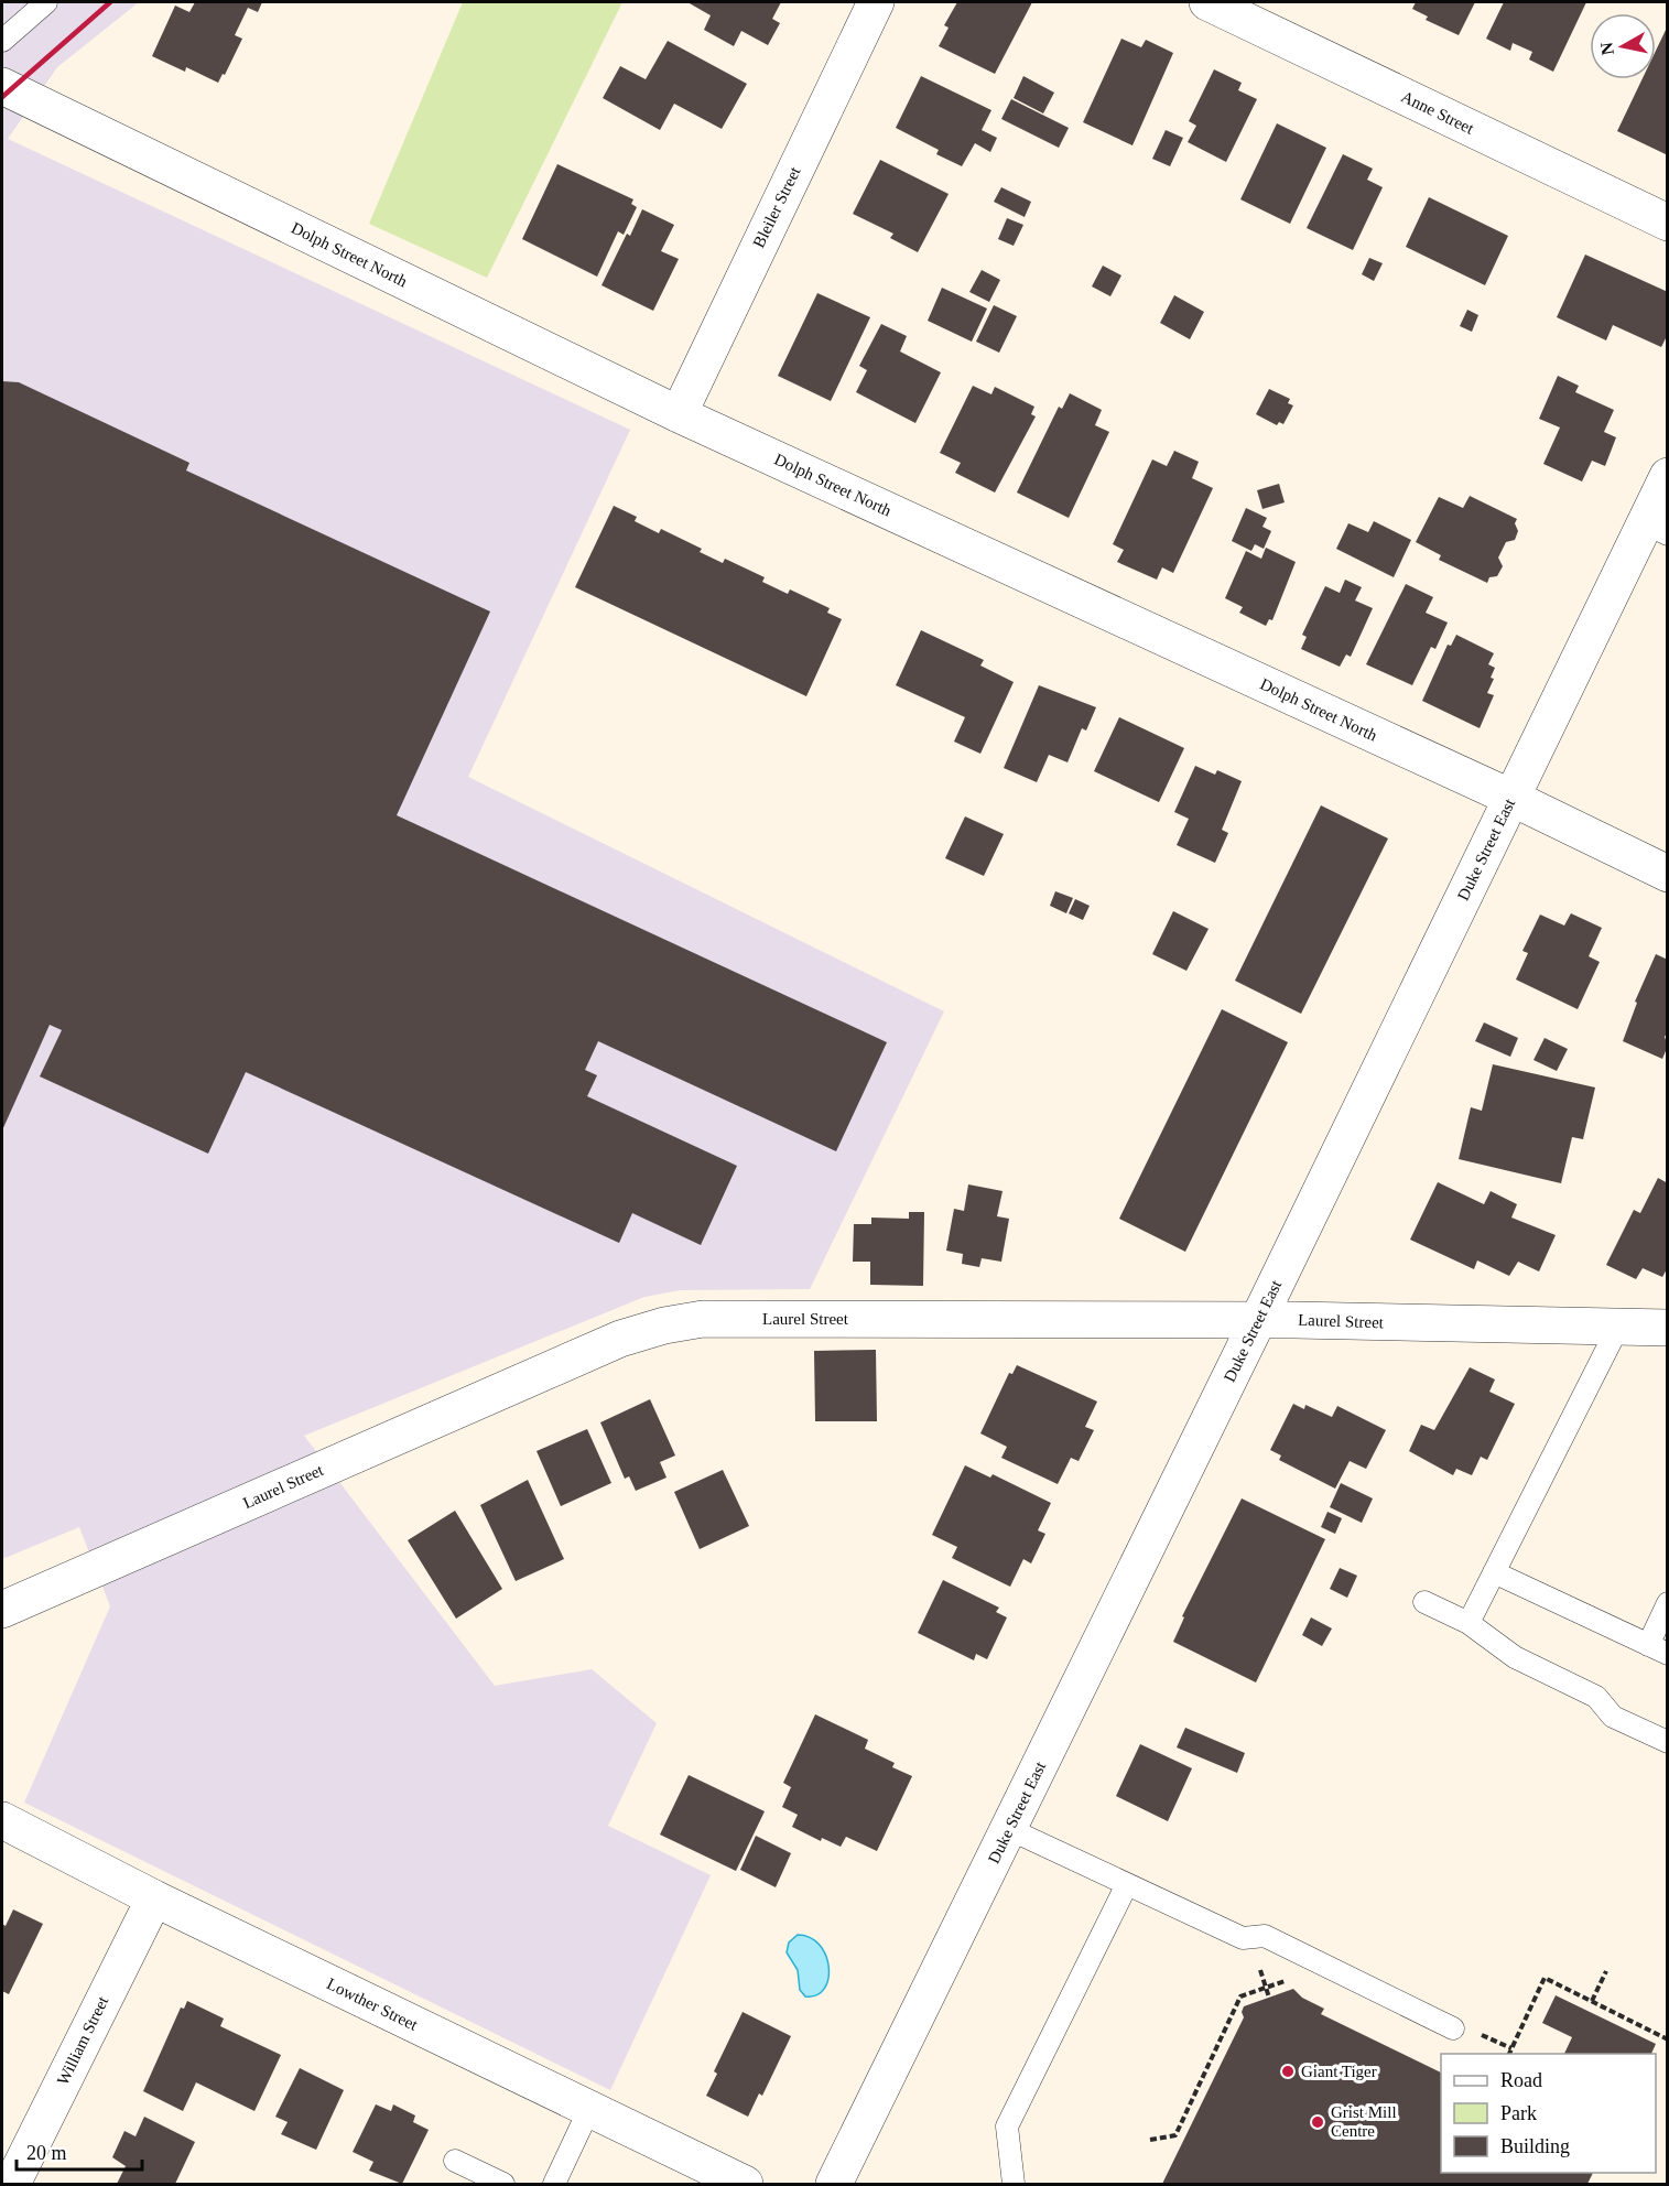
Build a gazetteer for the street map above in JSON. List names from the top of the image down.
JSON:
{
  "streets": {
    "street": [
      "Anne Street",
      "Bleiler Street",
      "Dolph Street North",
      "Duke Street East",
      "Laurel Street",
      "Lowther Street",
      "William Street"
    ]
  },
  "crossings": [
    ["Bleiler Street", "Dolph Street North"],
    ["Dolph Street North", "Duke Street East"],
    ["Duke Street East", "Laurel Street"],
    ["Lowther Street", "William Street"]
  ],
  "places": ["Giant Tiger", "Grist Mill Centre"],
  "legend": ["Road", "Park", "Building"],
  "scale_bar": "20 m",
  "north": "left"
}
